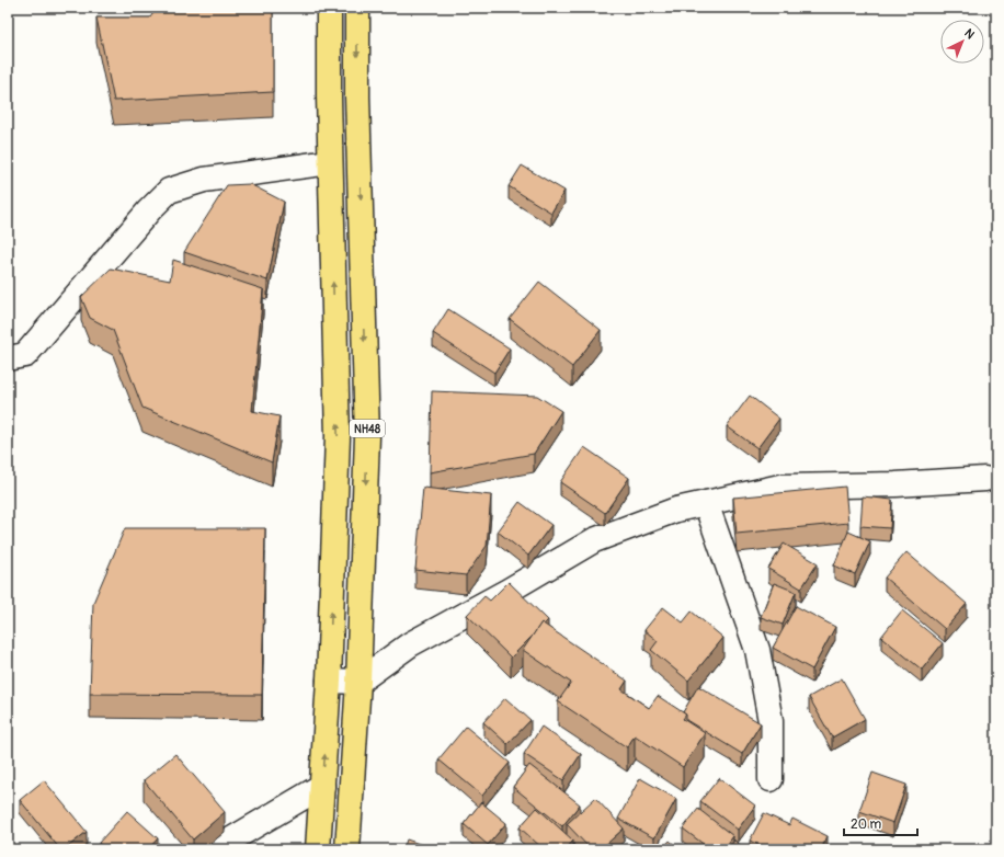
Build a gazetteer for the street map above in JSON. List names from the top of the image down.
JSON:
{
  "streets": {
    "highway": ["NH48"]
  },
  "scale_bar": "20 m",
  "north": "top right"
}
